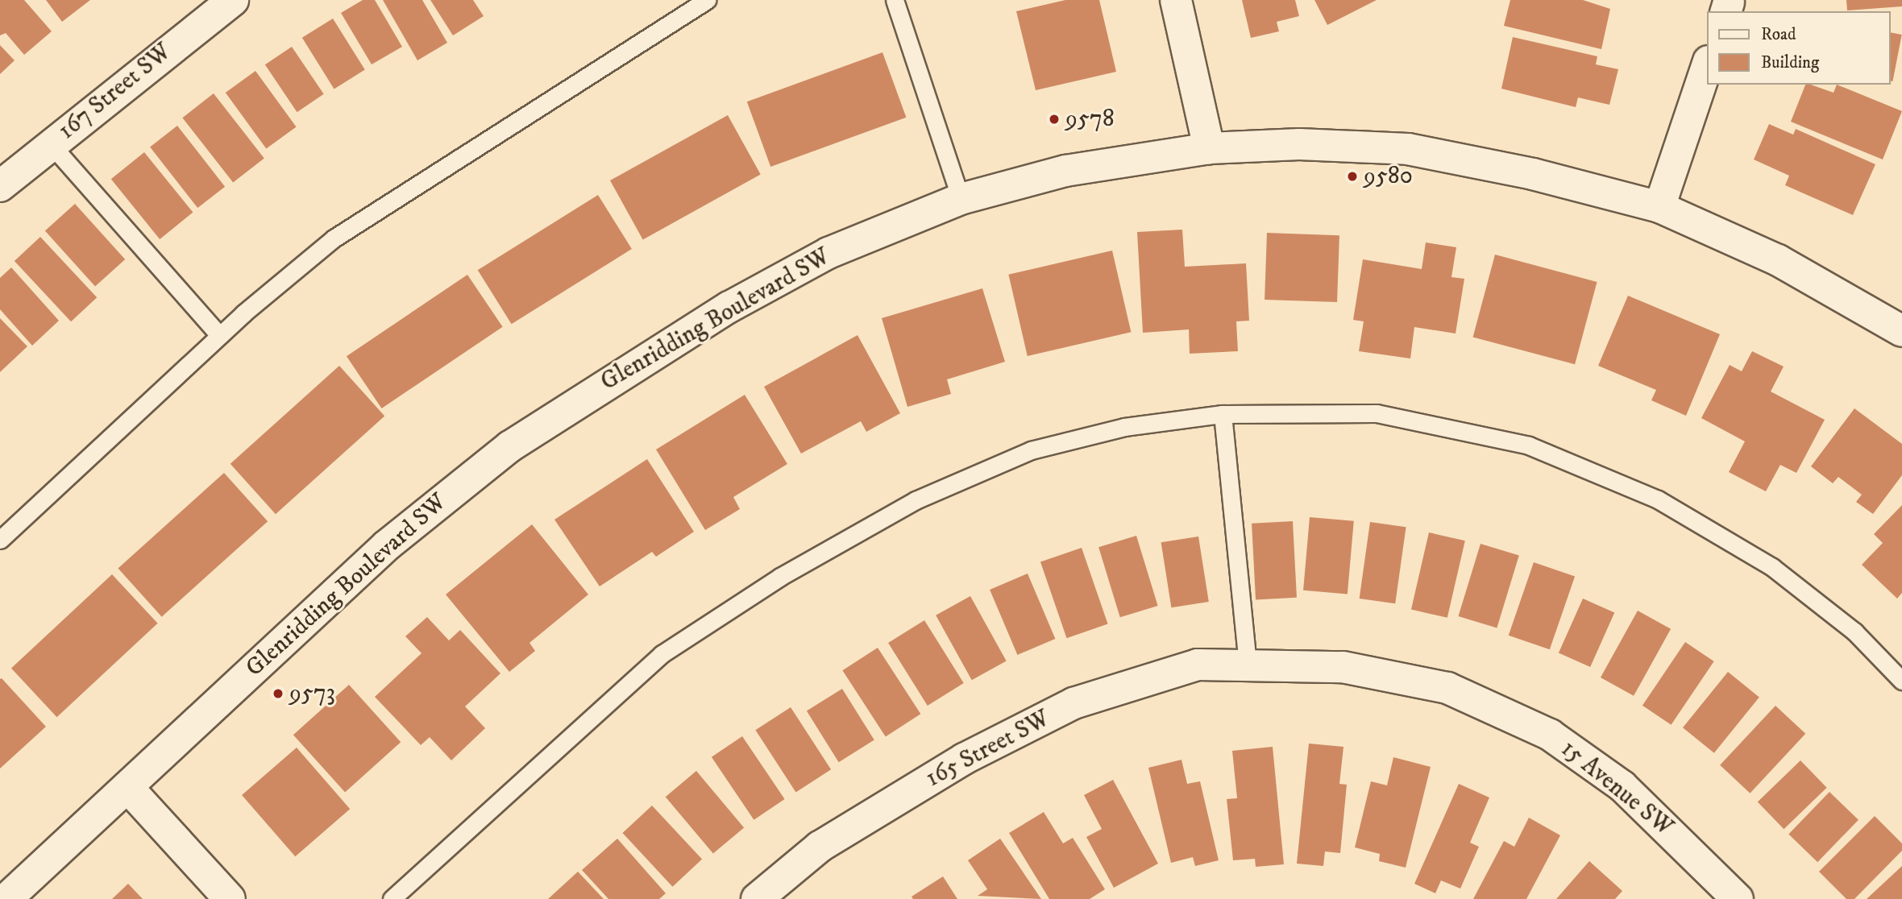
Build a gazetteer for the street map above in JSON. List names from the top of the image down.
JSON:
{
  "streets": {
    "street": [
      "167 Street SW",
      "Glenridding Boulevard SW",
      "165 Street SW",
      "15 Avenue SW"
    ]
  },
  "crossings": [
    ["165 Street SW", "15 Avenue SW"]
  ],
  "places": ["9578", "9580", "9573"],
  "legend": ["Road", "Building"]
}
